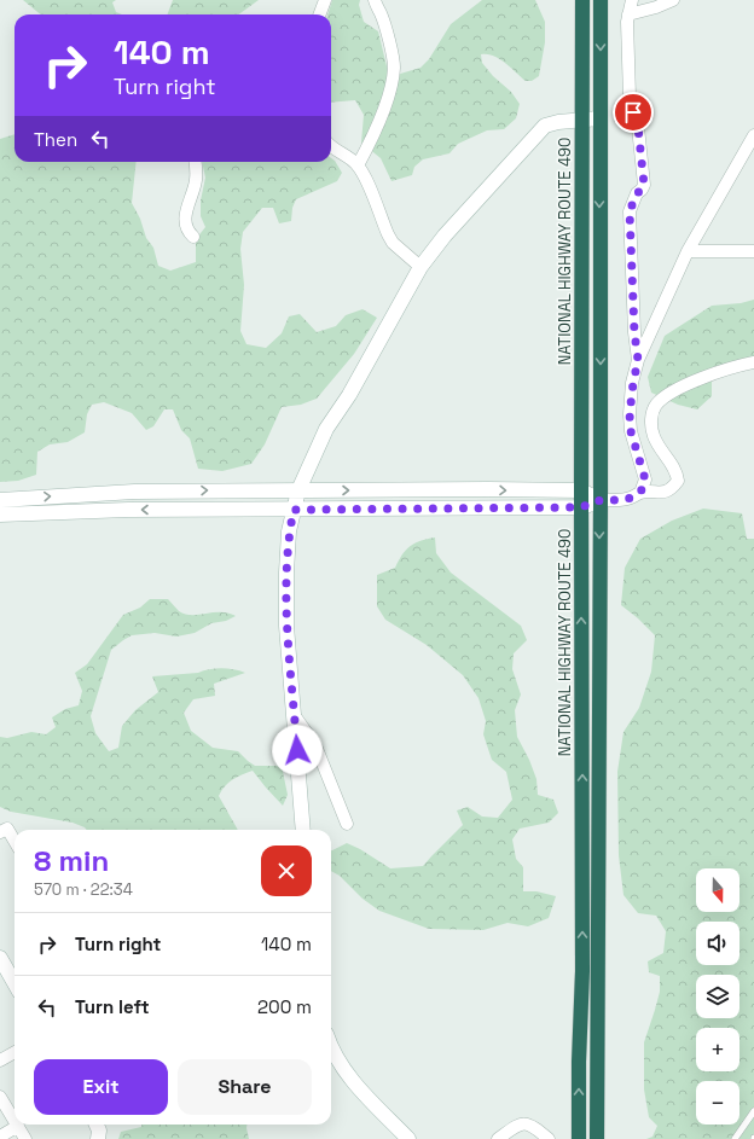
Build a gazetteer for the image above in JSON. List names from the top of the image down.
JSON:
{
  "streets": {
    "highway": ["NATIONAL HIGHWAY ROUTE 490"]
  },
  "north": "bottom",
  "page": {
    "turn": ["140 m", "Turn right"],
    "then": "Then",
    "heading": ["8 min", "570 m · 22:34"],
    "map_buttons": ["+", "−"],
    "list": [
      {
        "name": "Turn right",
        "value": "140 m"
      },
      {
        "name": "Turn left",
        "value": "200 m"
      }
    ],
    "buttons": ["Exit", "Share"]
  }
}
